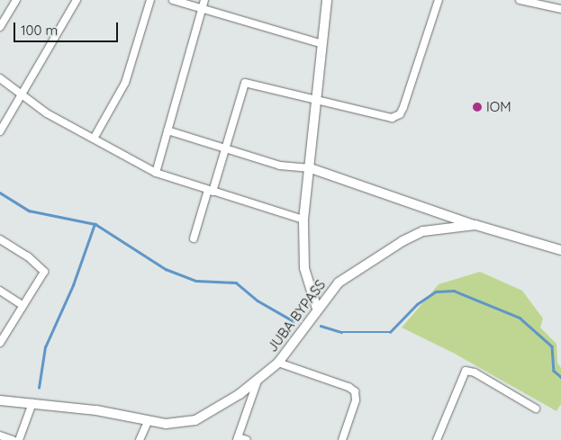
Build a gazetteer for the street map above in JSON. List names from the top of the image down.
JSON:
{
  "streets": {
    "main road": ["JUBA BYPASS"]
  },
  "places": ["IOM"],
  "scale_bar": "100 m"
}
